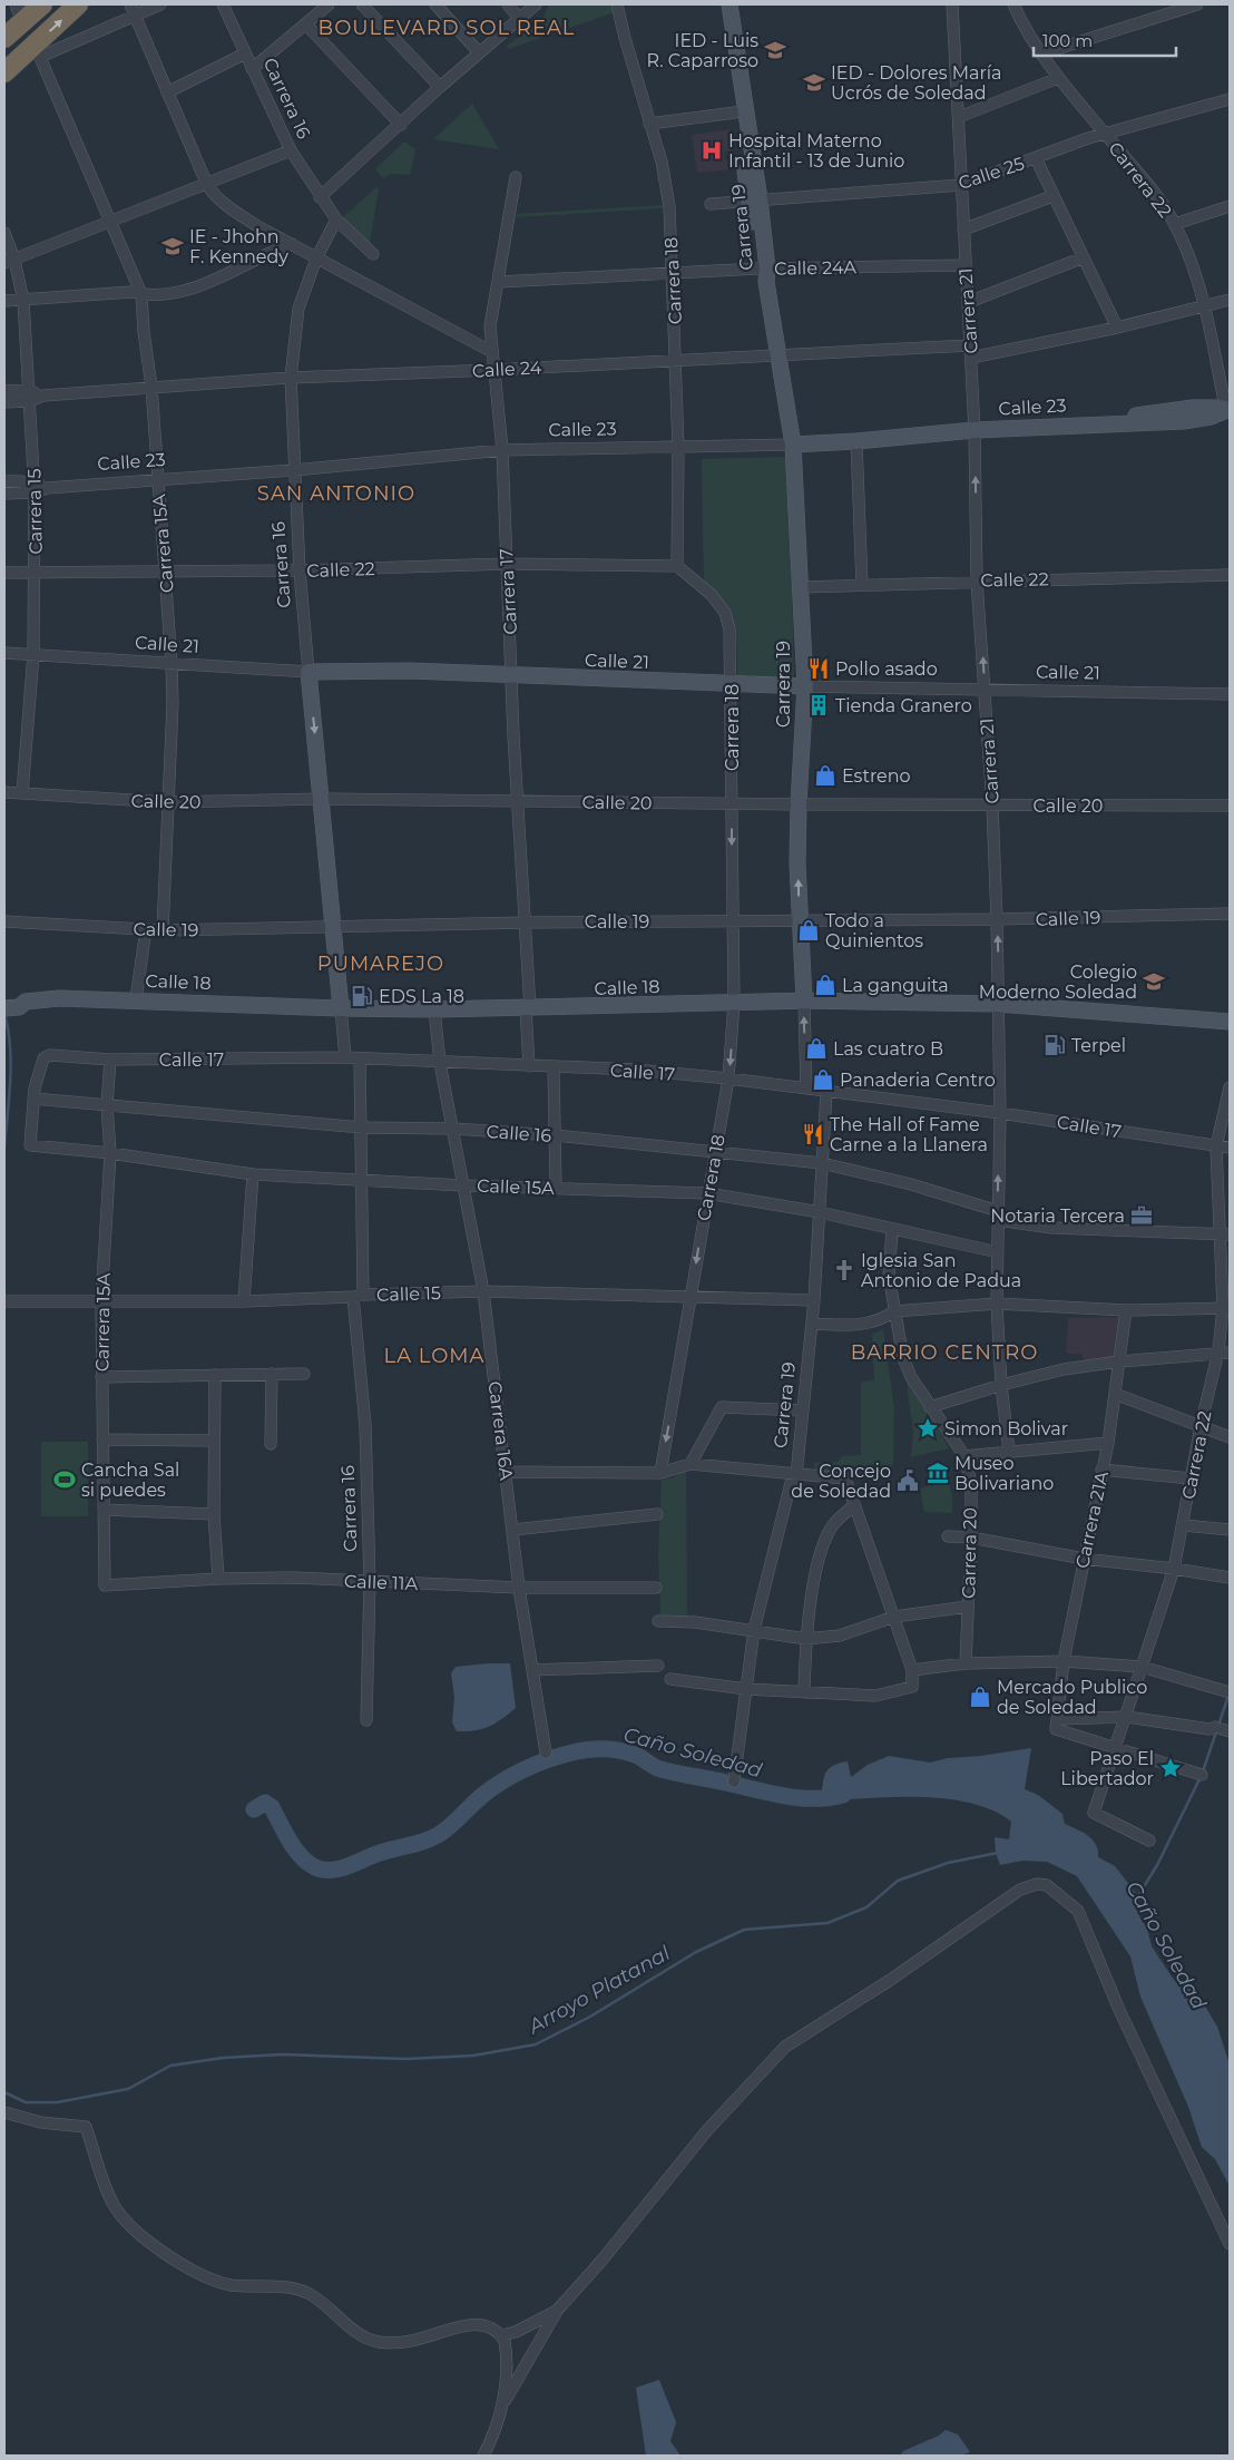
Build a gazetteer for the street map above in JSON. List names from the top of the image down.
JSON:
{
  "streets": {
    "street": [
      "Carrera 16",
      "Calle 25",
      "Carrera 22",
      "Carrera 19",
      "Calle 24A",
      "Carrera 18",
      "Carrera 21",
      "Calle 24",
      "Calle 23",
      "Carrera 15",
      "Carrera 15A",
      "Calle 22",
      "Carrera 17",
      "Calle 21",
      "Calle 20",
      "Calle 19",
      "Calle 18",
      "Calle 17",
      "Calle 16",
      "Calle 15A",
      "Calle 15",
      "Carrera 16A",
      "Carrera 21A",
      "Carrera 20",
      "Calle 11A"
    ]
  },
  "crossings": [
    ["Carrera 16", "Calle 24"],
    ["Carrera 16", "Calle 23"],
    ["Carrera 16", "Calle 22"],
    ["Carrera 16", "Calle 21"],
    ["Carrera 16", "Calle 20"],
    ["Carrera 16", "Calle 19"],
    ["Carrera 16", "Calle 18"],
    ["Carrera 16", "Calle 17"],
    ["Carrera 16", "Calle 16"],
    ["Carrera 16", "Calle 15A"],
    ["Carrera 16", "Calle 15"],
    ["Carrera 16", "Calle 11A"],
    ["Calle 25", "Carrera 22"],
    ["Calle 25", "Carrera 19"],
    ["Calle 25", "Carrera 21"],
    ["Carrera 22", "Calle 24"],
    ["Carrera 22", "Calle 23"],
    ["Carrera 22", "Calle 17"],
    ["Carrera 22", "Calle 16"],
    ["Carrera 19", "Calle 24A"],
    ["Carrera 19", "Calle 24"],
    ["Carrera 19", "Calle 23"],
    ["Carrera 19", "Calle 22"],
    ["Carrera 19", "Calle 21"],
    ["Carrera 19", "Calle 20"],
    ["Carrera 19", "Calle 19"],
    ["Carrera 19", "Calle 18"],
    ["Carrera 19", "Calle 17"],
    ["Carrera 19", "Calle 16"],
    ["Carrera 19", "Calle 15A"],
    ["Carrera 19", "Calle 15"],
    ["Calle 24A", "Carrera 18"],
    ["Calle 24A", "Carrera 21"],
    ["Calle 24A", "Carrera 17"],
    ["Carrera 18", "Calle 24"],
    ["Carrera 18", "Calle 23"],
    ["Carrera 18", "Calle 22"],
    ["Carrera 18", "Calle 21"],
    ["Carrera 18", "Calle 20"],
    ["Carrera 18", "Calle 19"],
    ["Carrera 18", "Calle 18"],
    ["Carrera 18", "Calle 17"],
    ["Carrera 18", "Calle 16"],
    ["Carrera 18", "Calle 15A"],
    ["Carrera 18", "Calle 15"],
    ["Carrera 21", "Calle 24"],
    ["Carrera 21", "Calle 23"],
    ["Carrera 21", "Calle 22"],
    ["Carrera 21", "Calle 21"],
    ["Carrera 21", "Calle 20"],
    ["Carrera 21", "Calle 19"],
    ["Carrera 21", "Calle 18"],
    ["Carrera 21", "Calle 17"],
    ["Carrera 21", "Calle 16"],
    ["Carrera 21", "Calle 15A"],
    ["Calle 24", "Carrera 15"],
    ["Calle 24", "Carrera 15A"],
    ["Calle 24", "Carrera 17"],
    ["Calle 23", "Carrera 15"],
    ["Calle 23", "Carrera 15A"],
    ["Calle 23", "Carrera 17"],
    ["Carrera 15", "Calle 22"],
    ["Carrera 15", "Calle 21"],
    ["Carrera 15", "Calle 20"],
    ["Carrera 15A", "Calle 22"],
    ["Carrera 15A", "Calle 21"],
    ["Carrera 15A", "Calle 20"],
    ["Carrera 15A", "Calle 19"],
    ["Carrera 15A", "Calle 17"],
    ["Carrera 15A", "Calle 16"],
    ["Carrera 15A", "Calle 15A"],
    ["Carrera 15A", "Calle 15"],
    ["Carrera 15A", "Calle 11A"],
    ["Calle 22", "Carrera 17"],
    ["Carrera 17", "Calle 21"],
    ["Carrera 17", "Calle 20"],
    ["Carrera 17", "Calle 19"],
    ["Carrera 17", "Calle 18"],
    ["Carrera 17", "Calle 17"],
    ["Calle 18", "Carrera 16A"],
    ["Calle 17", "Calle 16"],
    ["Calle 17", "Calle 15A"],
    ["Calle 17", "Carrera 16A"],
    ["Calle 16", "Calle 15A"],
    ["Calle 16", "Carrera 16A"],
    ["Calle 15A", "Carrera 16A"],
    ["Calle 15A", "Carrera 20"],
    ["Calle 15", "Carrera 16A"],
    ["Carrera 16A", "Calle 11A"]
  ],
  "districts": [
    "BOULEVARD SOL REAL",
    "SAN ANTONIO",
    "PUMAREJO",
    "BARRIO CENTRO",
    "LA LOMA"
  ],
  "water": ["Caño Soledad", "Arroyo Platanal"],
  "places": {
    "school or university": [
      "IED - Luis R. Caparroso",
      "IED - Dolores María Ucrós de Soledad",
      "IE - Jhohn F. Kennedy",
      "Colegio Moderno Soledad"
    ],
    "hospital": ["Hospital Materno Infantil - 13 de Junio"],
    "restaurant": ["Pollo asado", "The Hall of Fame Carne a la Llanera"],
    "building": ["Tienda Granero"],
    "shop": [
      "Estreno",
      "Todo a Quinientos",
      "La ganguita",
      "Las cuatro B",
      "Panaderia Centro",
      "Mercado Publico de Soledad"
    ],
    "fuel station": ["EDS La 18", "Terpel"],
    "office": ["Notaria Tercera"],
    "church": ["Iglesia San Antonio de Padua"],
    "place": ["Simon Bolivar", "Paso El Libertador"],
    "museum": ["Museo Bolivariano"],
    "sports": ["Cancha Sal si puedes"],
    "public building": ["Concejo de Soledad"]
  },
  "scale_bar": "100 m"
}
